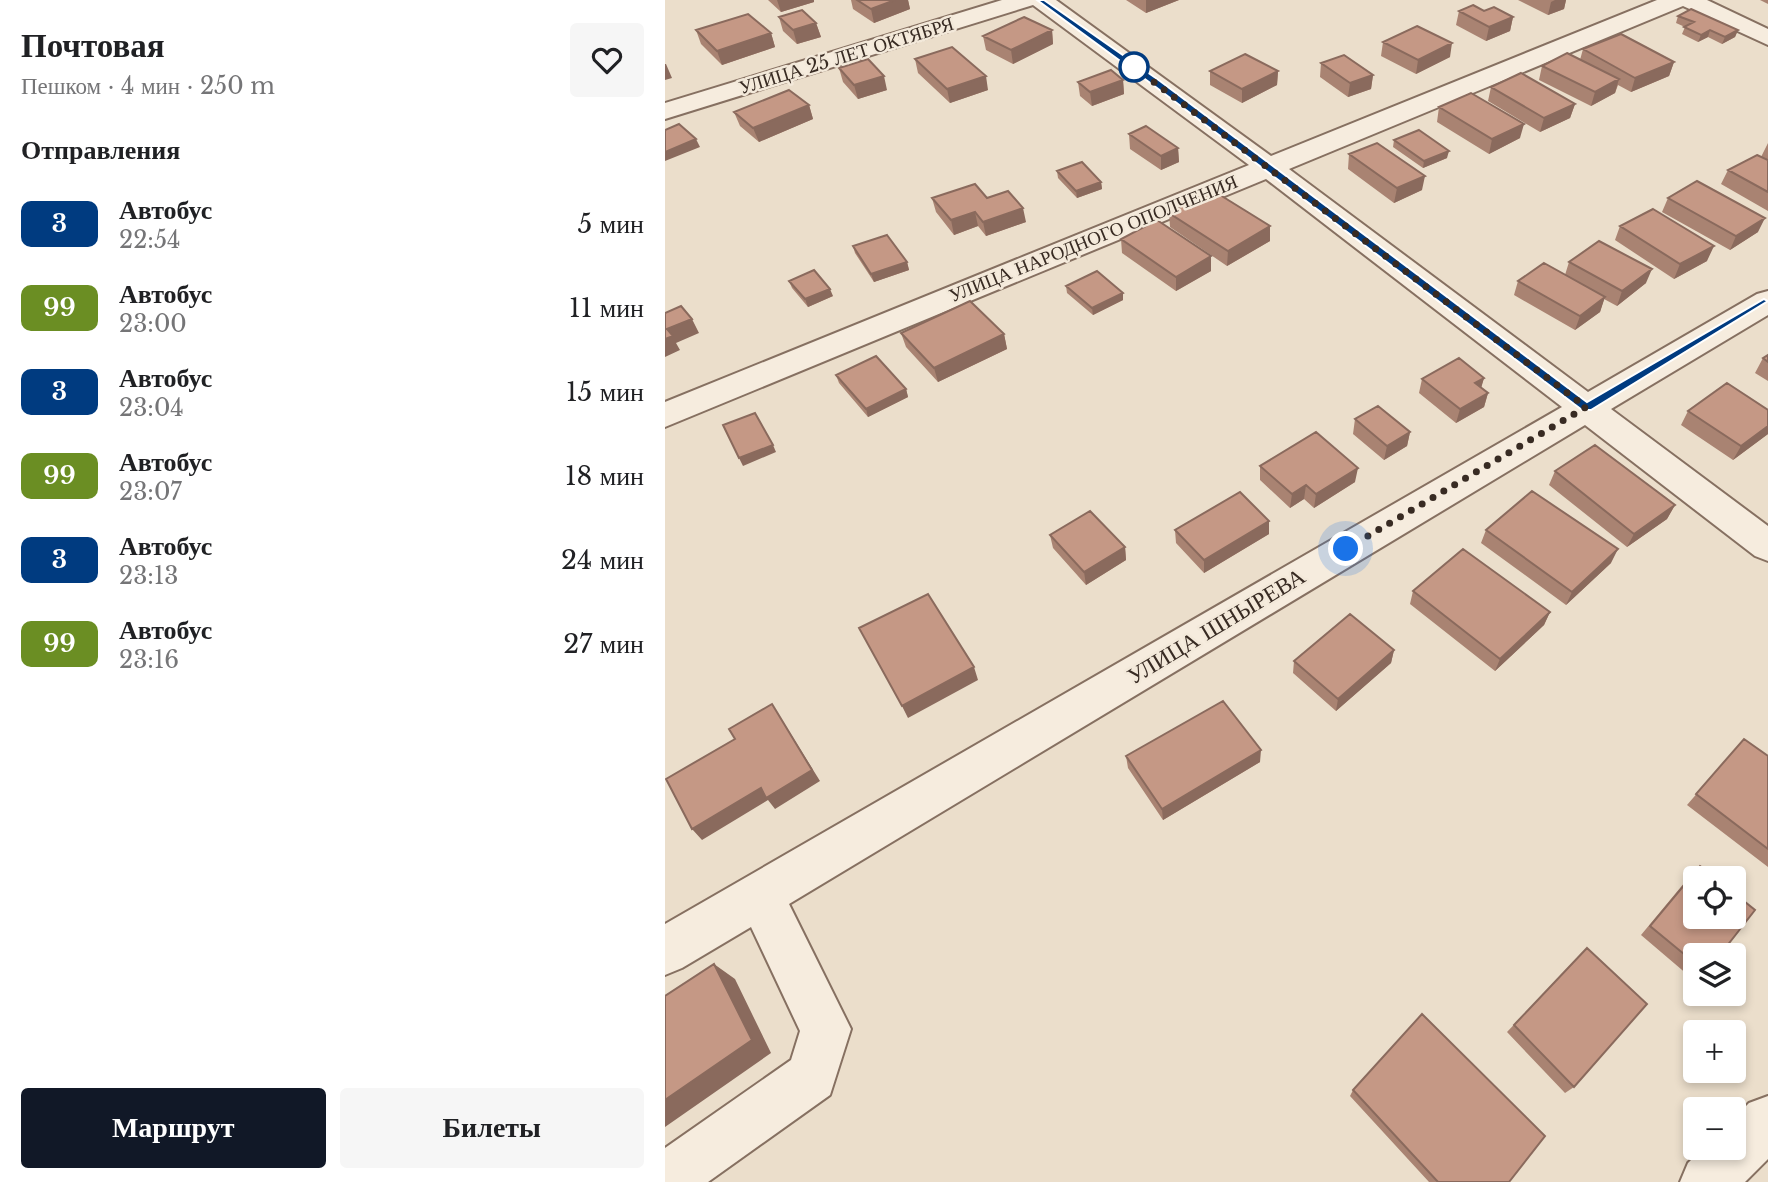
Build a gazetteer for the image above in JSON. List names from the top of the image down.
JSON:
{
  "streets": {
    "street": ["УЛИЦА 25 ЛЕТ ОКТЯБРЯ", "УЛИЦА НАРОДНОГО ОПОЛЧЕНИЯ", "УЛИЦА ШНЫРЕВА"]
  },
  "lines": ["bus line 3"],
  "page": {
    "heading": [
      ["Почтовая", "Пешком · 4 мин · 250 m"],
      "Отправления"
    ],
    "list": [
      {
        "mark": "3",
        "name": "Автобус",
        "note": "22:54",
        "value": "5 мин"
      },
      {
        "mark": "99",
        "name": "Автобус",
        "note": "23:00",
        "value": "11 мин"
      },
      {
        "mark": "3",
        "name": "Автобус",
        "note": "23:04",
        "value": "15 мин"
      },
      {
        "mark": "99",
        "name": "Автобус",
        "note": "23:07",
        "value": "18 мин"
      },
      {
        "mark": "3",
        "name": "Автобус",
        "note": "23:13",
        "value": "24 мин"
      },
      {
        "mark": "99",
        "name": "Автобус",
        "note": "23:16",
        "value": "27 мин"
      }
    ],
    "map_buttons": ["+", "−"],
    "buttons": ["Маршрут", "Билеты"]
  }
}
